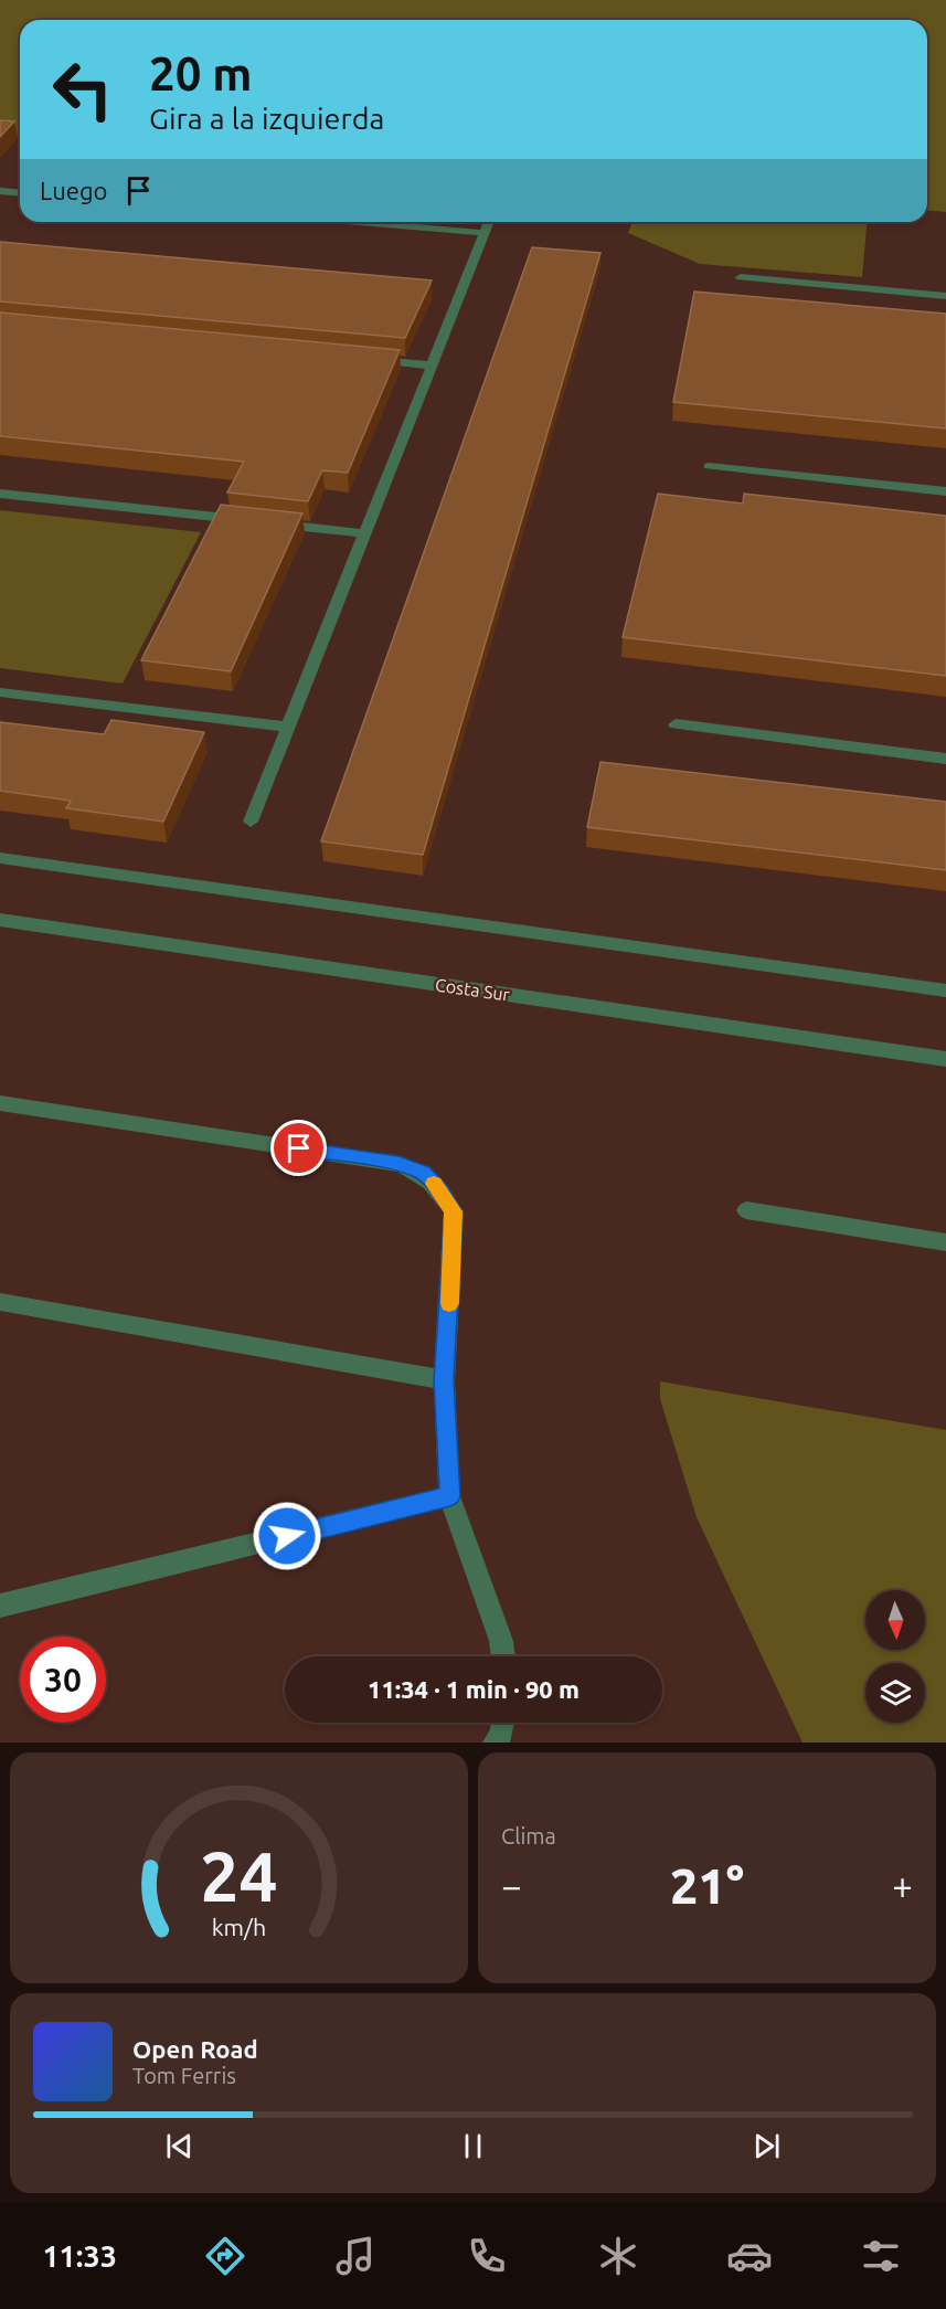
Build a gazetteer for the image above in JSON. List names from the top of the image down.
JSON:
{
  "streets": {
    "street": ["Costa Sur"]
  },
  "north": "bottom",
  "page": {
    "turn": ["20 m", "Gira a la izquierda"],
    "then": "Luego",
    "limit": "30",
    "trip": "11:34 · 1 min · 90 m",
    "tile": "Clima",
    "heat": ["−", "21°", "+"],
    "song": ["Open Road", "Tom Ferris"],
    "tabs": "11:33",
    "gauge": ["24", "km/h"]
  }
}
